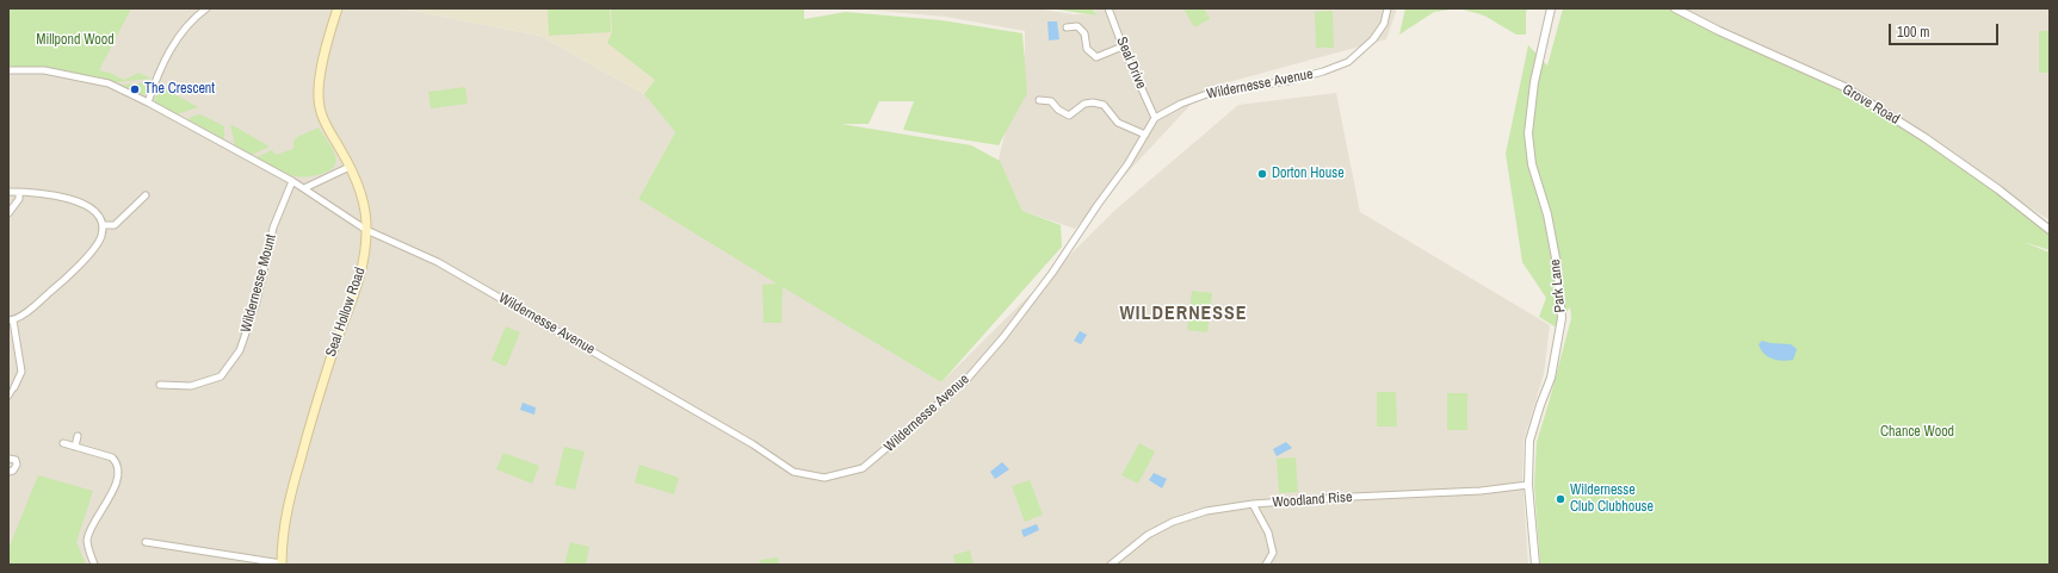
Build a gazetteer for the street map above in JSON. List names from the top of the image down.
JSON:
{
  "streets": {
    "main road": ["Seal Hollow Road"],
    "street": [
      "Seal Drive",
      "Wildernesse Avenue",
      "Grove Road",
      "Wildernesse Mount",
      "Park Lane",
      "Woodland Rise"
    ]
  },
  "crossings": [
    ["Seal Drive", "Wildernesse Avenue"],
    ["Wildernesse Avenue", "Wildernesse Mount"],
    ["Wildernesse Avenue", "Seal Hollow Road"],
    ["Park Lane", "Woodland Rise"]
  ],
  "districts": ["WILDERNESSE"],
  "parks": ["Millpond Wood", "Chance Wood"],
  "places": ["The Crescent", "Dorton House", "Wildernesse Club Clubhouse"],
  "scale_bar": "100 m"
}
